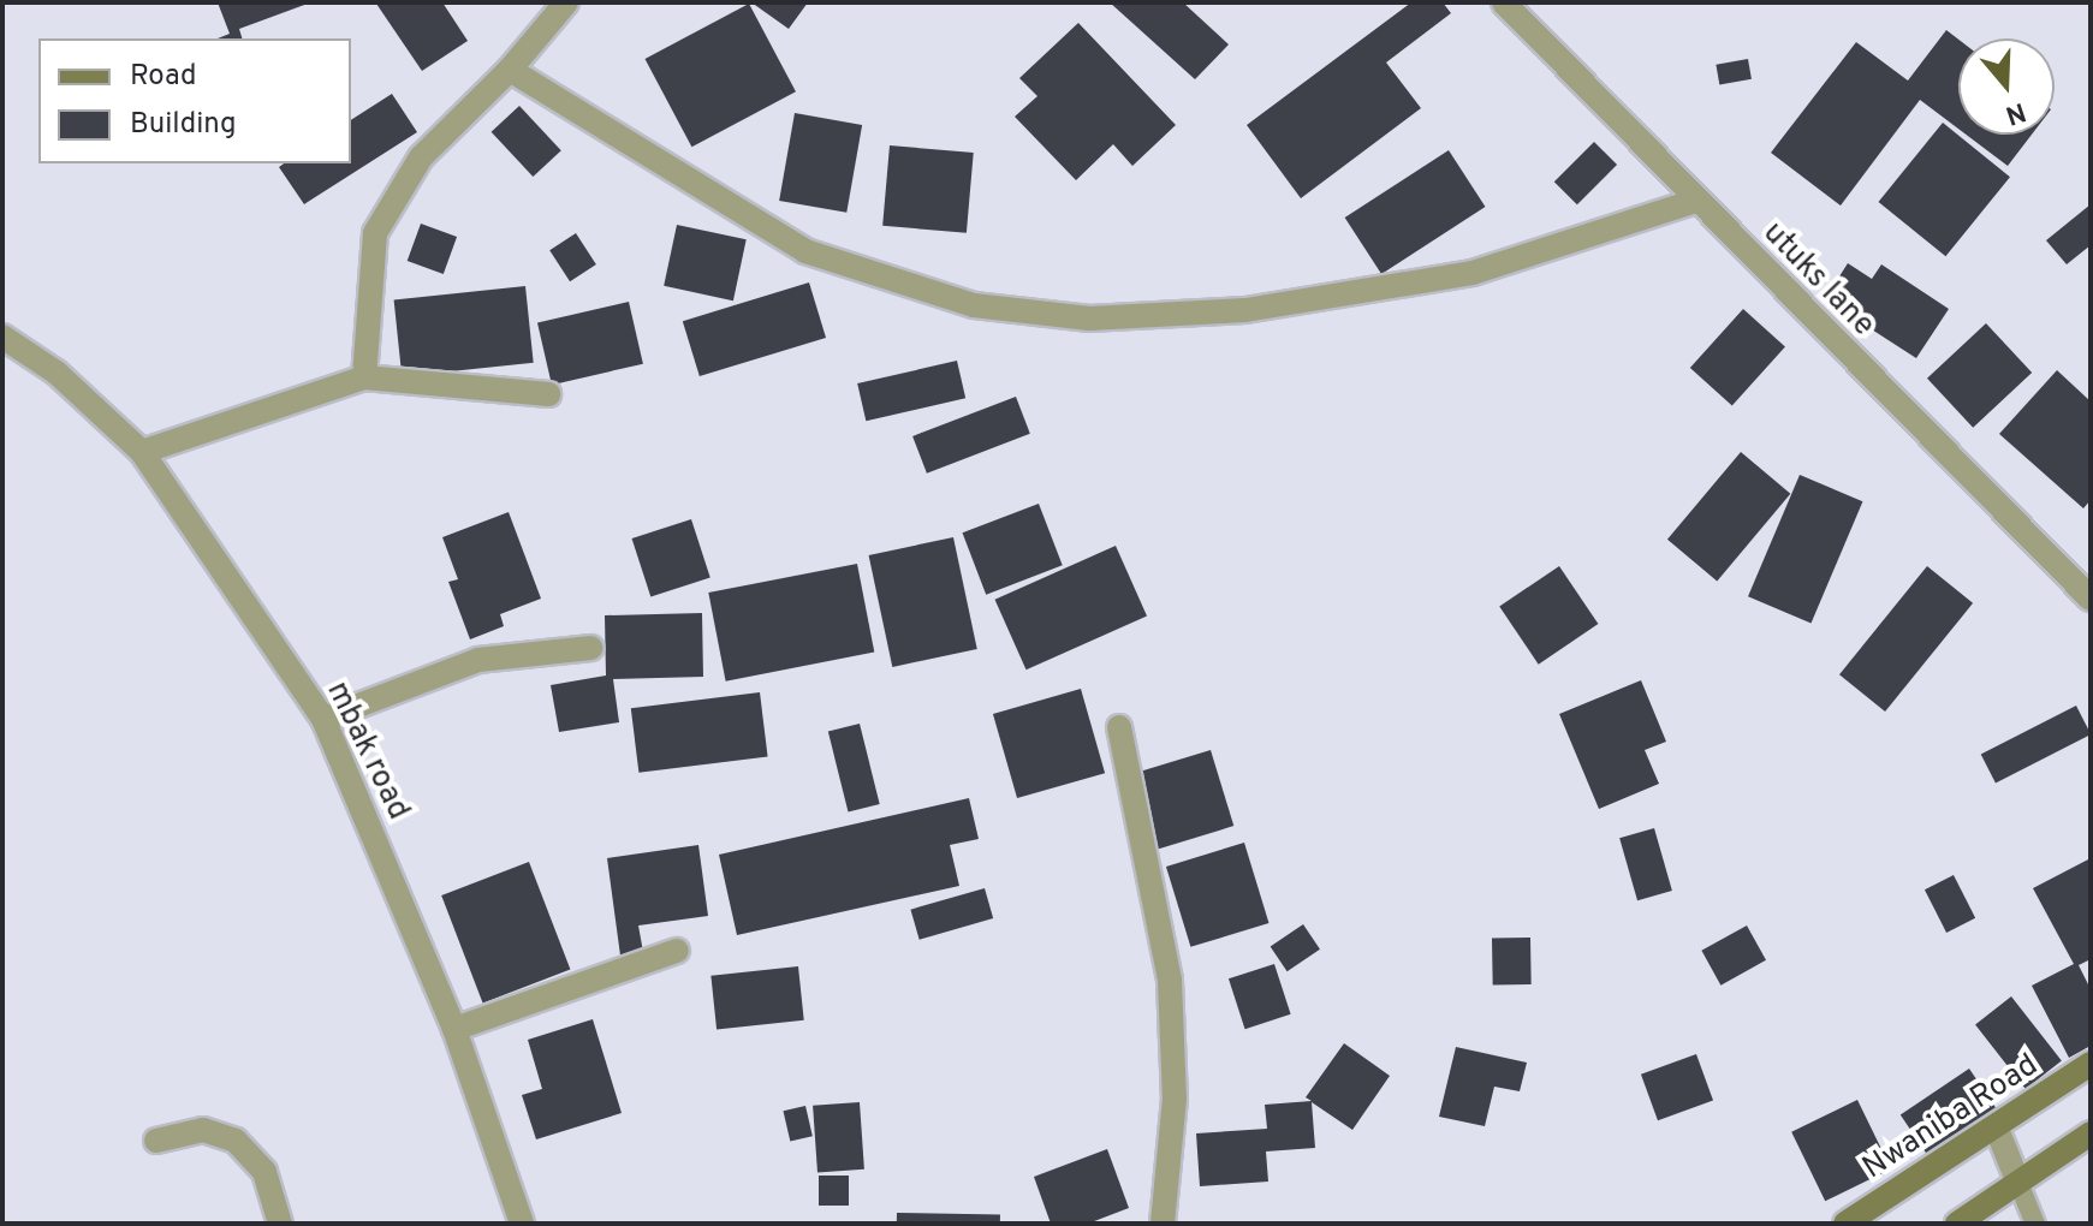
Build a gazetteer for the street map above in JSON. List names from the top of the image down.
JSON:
{
  "streets": {
    "main road": ["Nwaniba Road"],
    "street": ["utuks lane", "mbak road"]
  },
  "legend": ["Road", "Building"],
  "north": "bottom"
}
